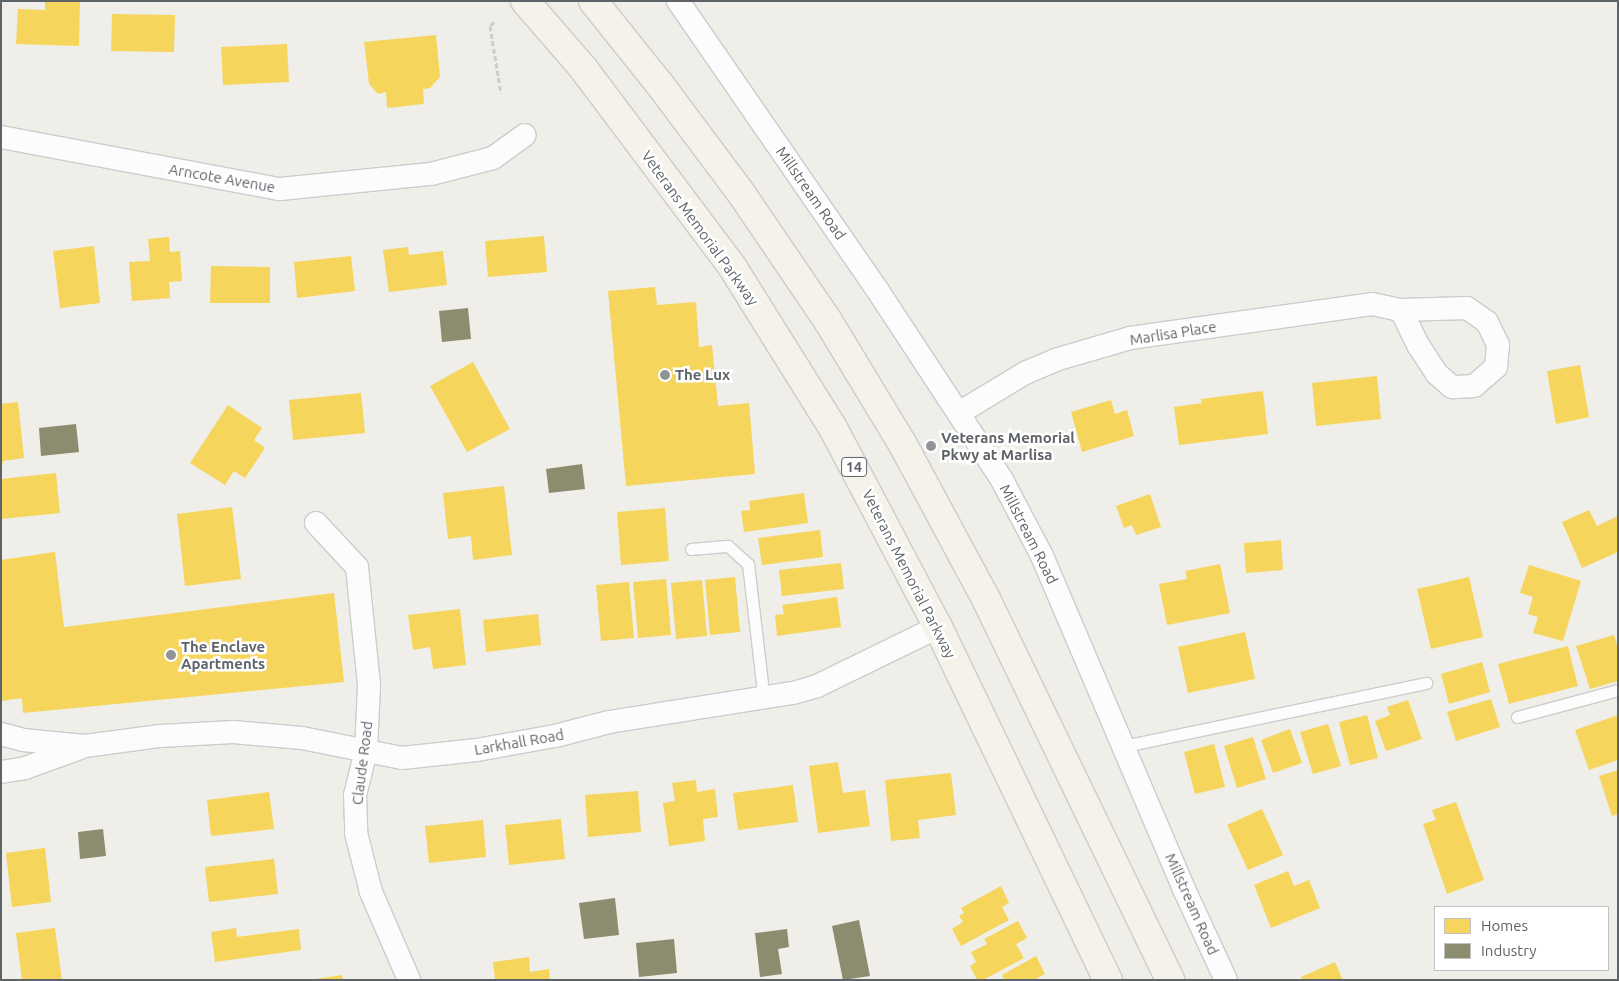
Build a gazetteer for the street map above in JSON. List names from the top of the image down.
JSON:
{
  "streets": {
    "main road": ["Veterans Memorial Parkway", "14"],
    "street": [
      "Arncote Avenue",
      "Millstream Road",
      "Marlisa Place",
      "Larkhall Road",
      "Claude Road"
    ]
  },
  "crossings": [
    ["Millstream Road", "Marlisa Place"],
    ["Veterans Memorial Parkway", "Larkhall Road"],
    ["Larkhall Road", "Claude Road"]
  ],
  "places": ["The Lux", "Veterans Memorial Pkwy at Marlisa", "The Enclave Apartments"],
  "legend": ["Homes", "Industry"]
}
